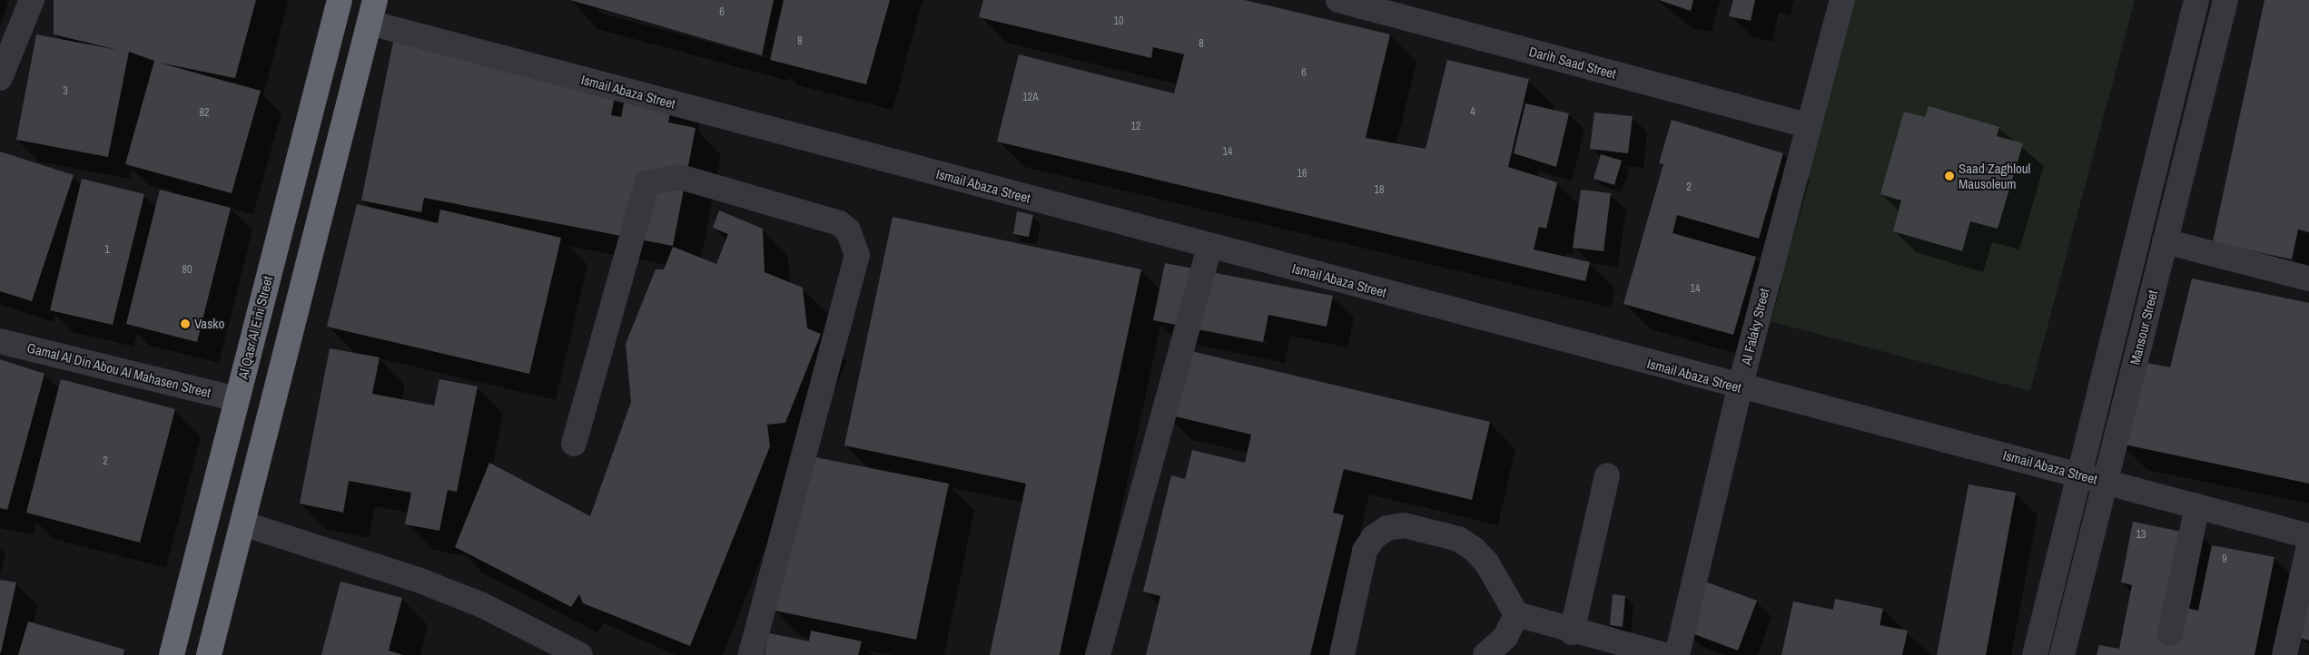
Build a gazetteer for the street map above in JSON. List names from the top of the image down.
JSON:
{
  "streets": {
    "highway": ["Al Qasr Al Eini Street"],
    "street": [
      "Darih Saad Street",
      "Ismail Abaza Street",
      "Al Falaky Street",
      "Mansour Street",
      "Gamal Al Din Abou Al Mahasen Street"
    ]
  },
  "crossings": [
    ["Darih Saad Street", "Al Falaky Street"],
    ["Ismail Abaza Street", "Al Falaky Street"],
    ["Ismail Abaza Street", "Mansour Street"],
    ["Al Qasr Al Eini Street", "Gamal Al Din Abou Al Mahasen Street"]
  ],
  "places": ["Saad Zaghloul Mausoleum", "Vasko"],
  "house_numbers": [
    "6",
    "10",
    "8",
    "8",
    "6",
    "3",
    "12A",
    "4",
    "82",
    "12",
    "14",
    "16",
    "2",
    "18",
    "1",
    "80",
    "14",
    "2",
    "13",
    "9"
  ]
}
